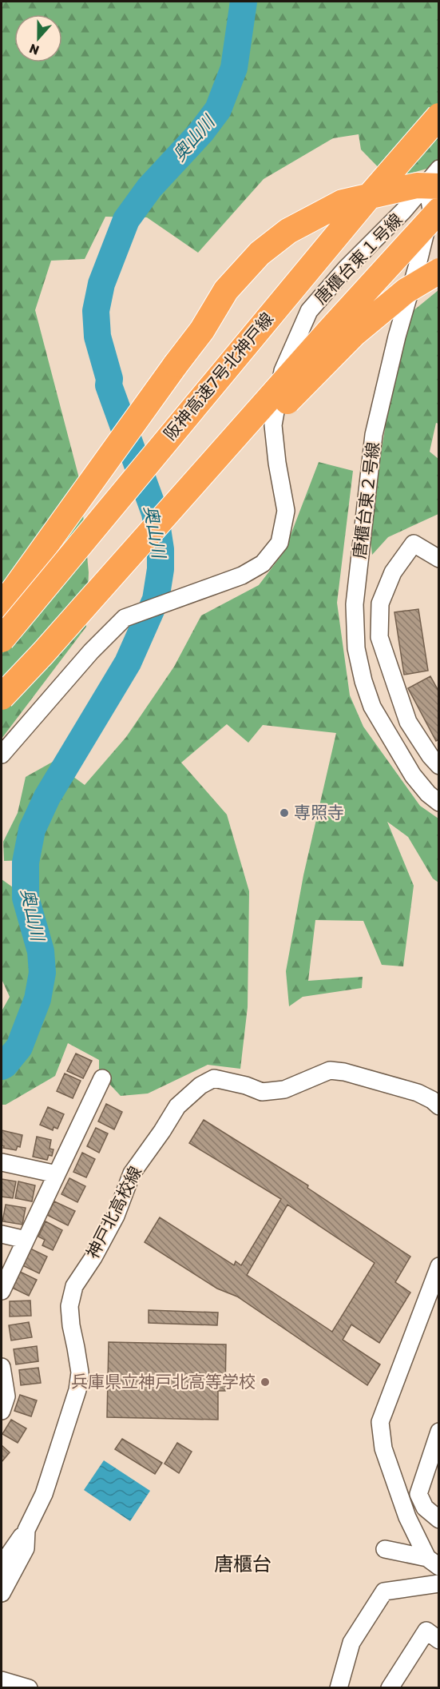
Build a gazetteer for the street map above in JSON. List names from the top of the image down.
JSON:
{
  "streets": {
    "highway": ["阪神高速7号北神戸線"],
    "street": ["唐櫃台東１号線", "唐櫃台東２号線", "神戸北高校線"]
  },
  "crossings": [
    ["唐櫃台東１号線", "唐櫃台東２号線"]
  ],
  "districts": ["唐櫃台"],
  "water": ["奥山川"],
  "places": ["専照寺", "兵庫県立神戸北高等学校"],
  "north": "bottom"
}
